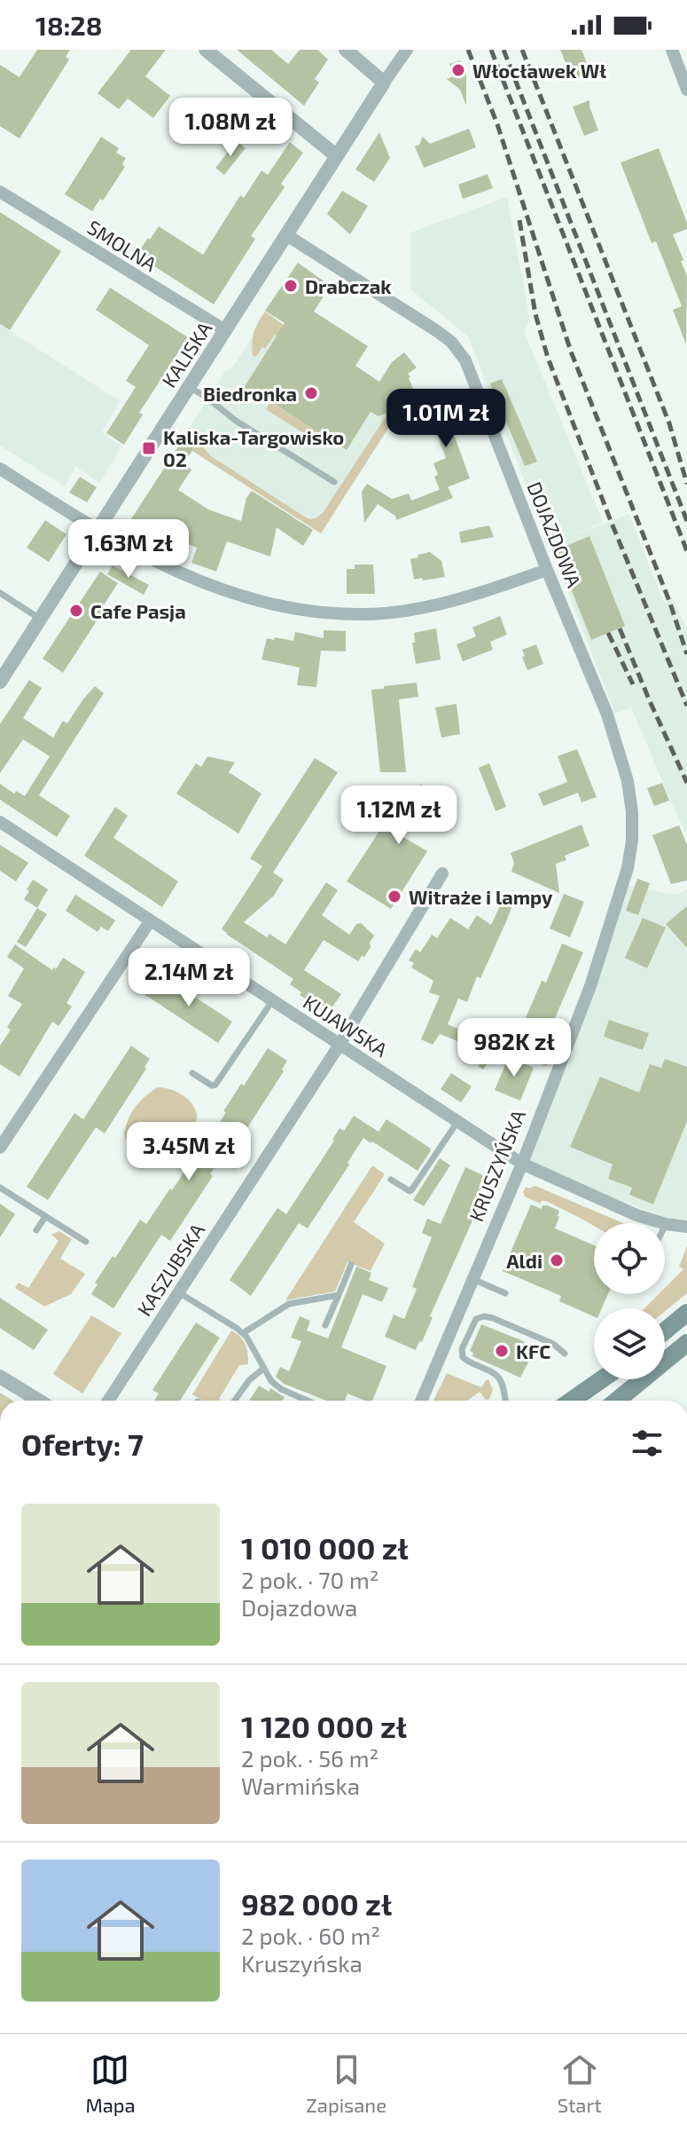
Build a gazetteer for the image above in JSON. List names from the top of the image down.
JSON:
{
  "streets": {
    "street": [
      "SMOLNA",
      "KALISKA",
      "DOJAZDOWA",
      "KUJAWSKA",
      "KRUSZYŃSKA",
      "KASZUBSKA"
    ]
  },
  "crossings": [
    ["SMOLNA", "KALISKA"],
    ["KALISKA", "DOJAZDOWA"],
    ["DOJAZDOWA", "KRUSZYŃSKA"],
    ["KUJAWSKA", "KRUSZYŃSKA"],
    ["KUJAWSKA", "KASZUBSKA"]
  ],
  "places": {
    "other": [
      "Włocławek Wł",
      "Drabczak",
      "Biedronka",
      "Cafe Pasja",
      "Witraże i lampy",
      "Aldi",
      "KFC"
    ],
    "transit": ["Kaliska-Targowisko 02"]
  },
  "page": {
    "status": "18:28",
    "price": [
      "1.08M zł",
      "1.01M zł",
      "1.63M zł",
      "1.12M zł",
      "2.14M zł",
      "982K zł",
      "3.45M zł"
    ],
    "heading": "Oferty: 7",
    "list": [
      {
        "name": "1 010 000 zł",
        "note": "2 pok. · 70 m² · Dojazdowa"
      },
      {
        "name": "1 120 000 zł",
        "note": "2 pok. · 56 m² · Warmińska"
      },
      {
        "name": "982 000 zł",
        "note": "2 pok. · 60 m² · Kruszyńska"
      }
    ],
    "tabs": ["Mapa", "Zapisane", "Start"]
  }
}
